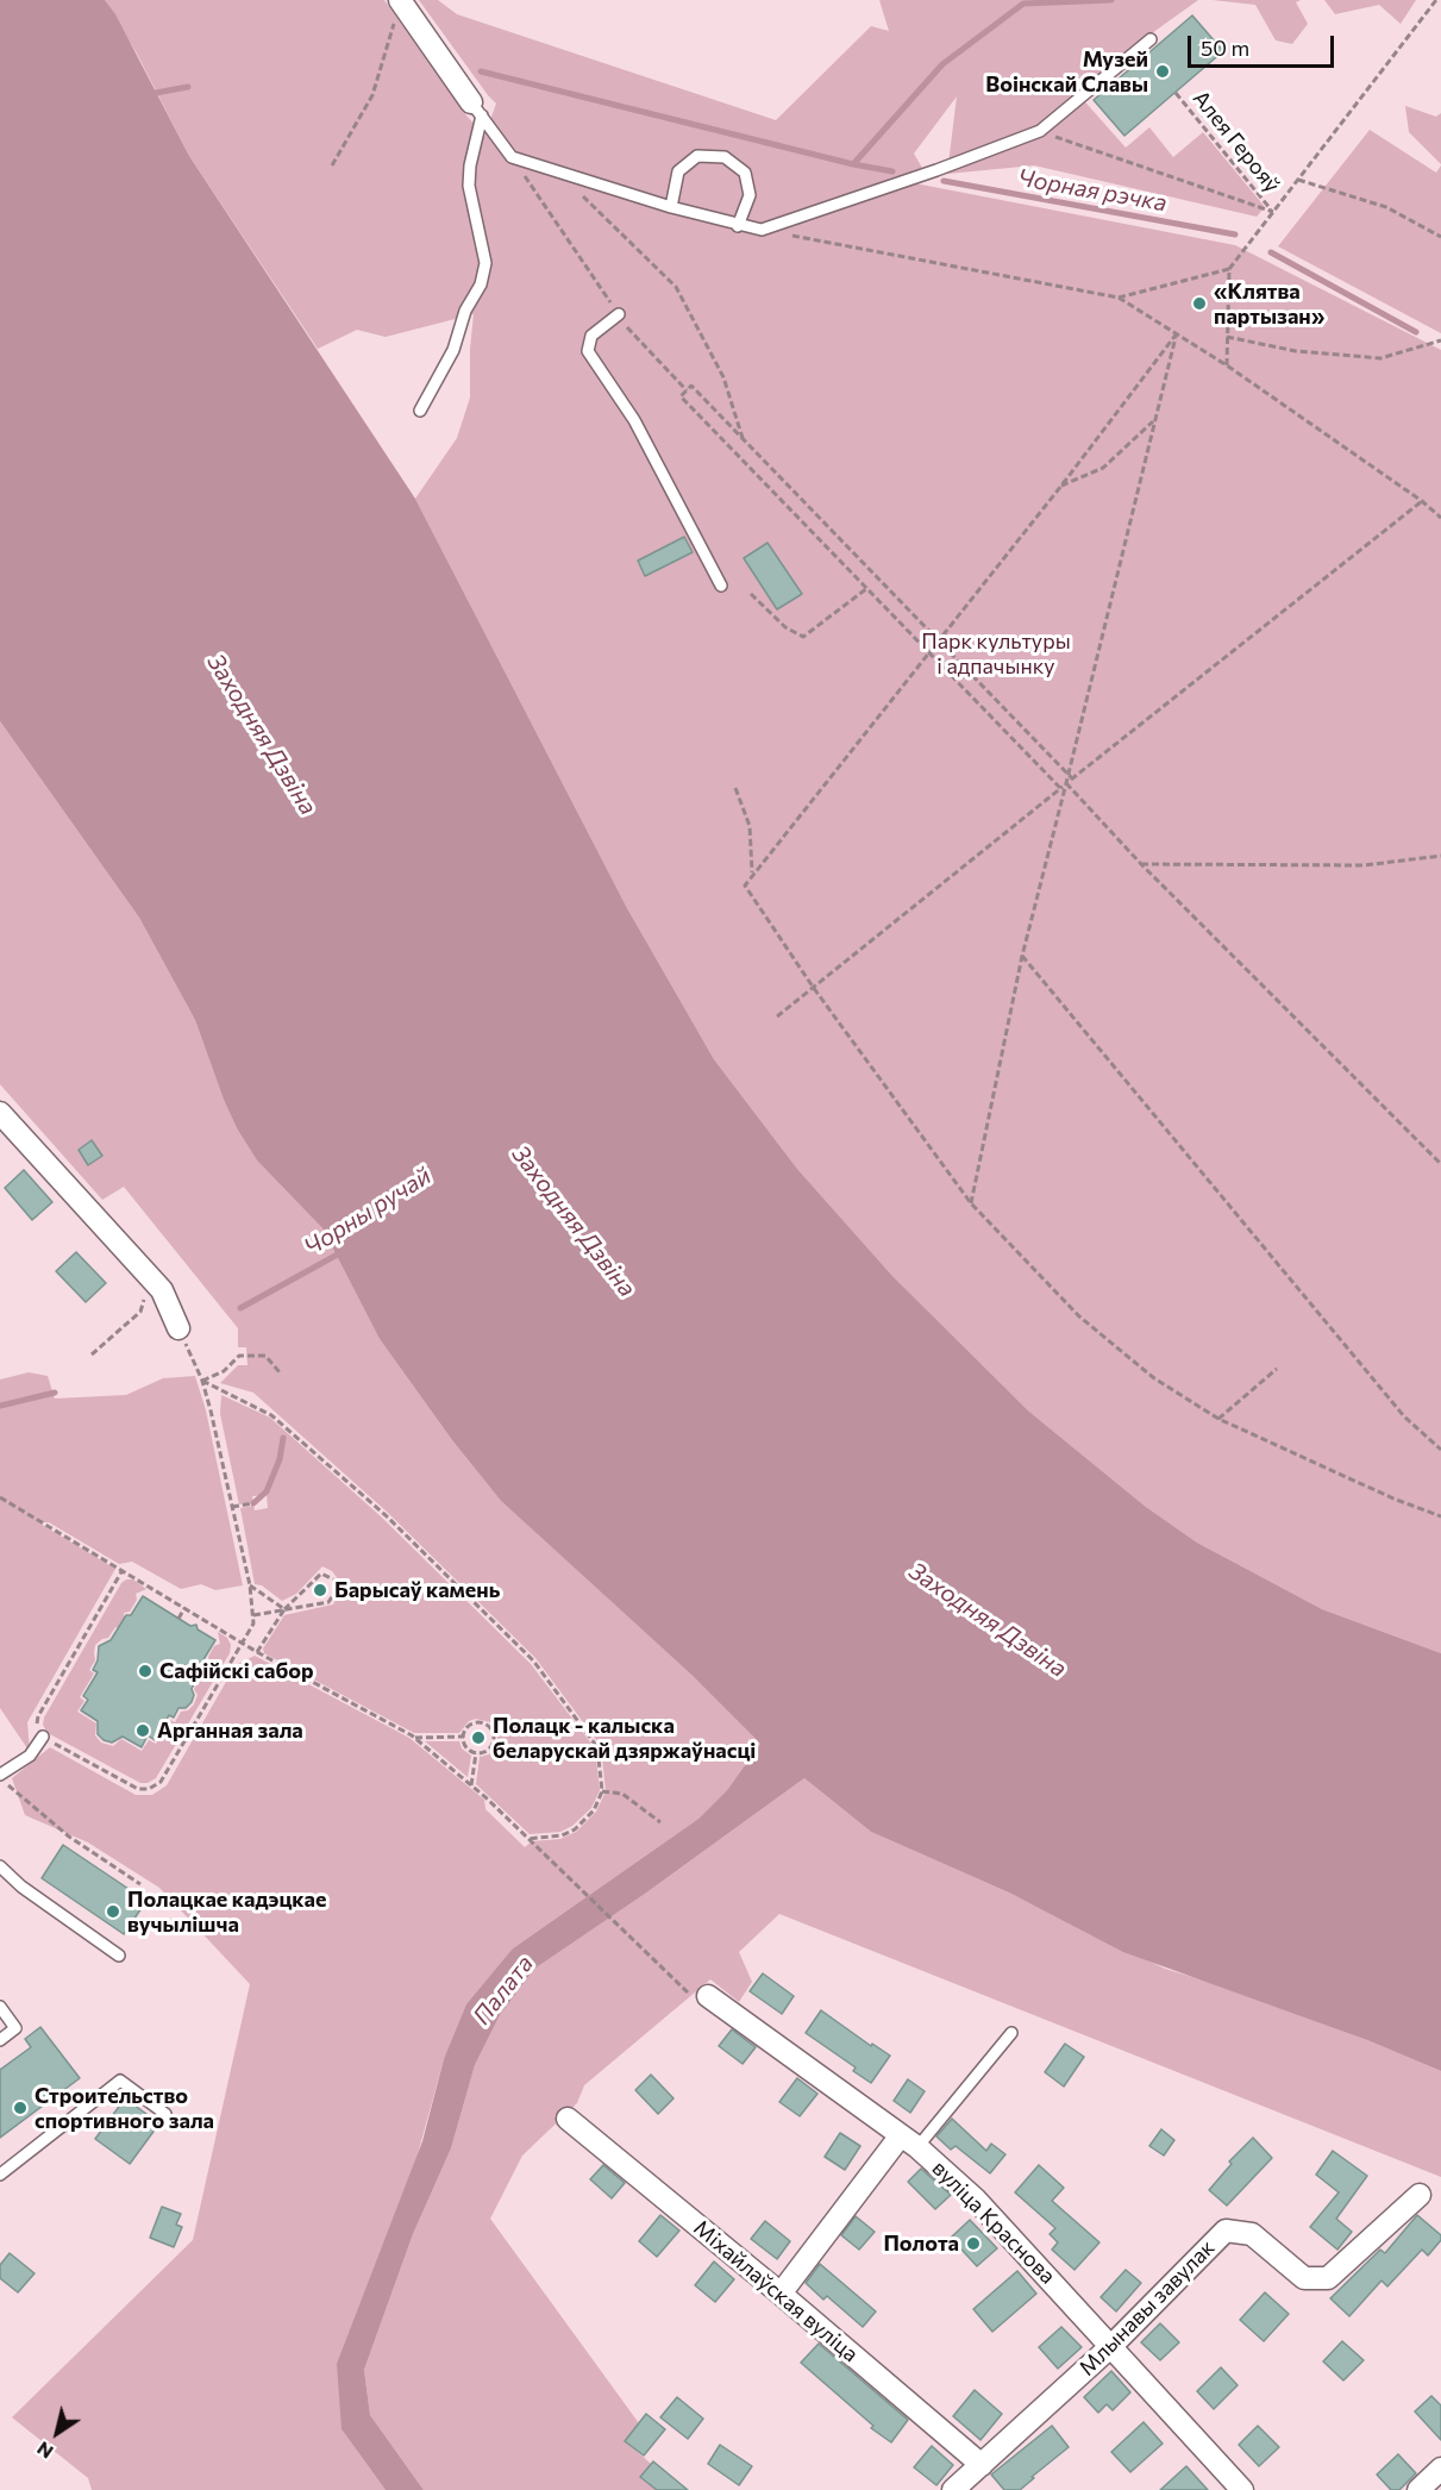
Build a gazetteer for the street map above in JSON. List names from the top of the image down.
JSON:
{
  "streets": {
    "street": ["вуліца Краснова", "Міхайлаўская вуліца", "Млынавы завулак"],
    "path": ["Алея Герояў"]
  },
  "crossings": [
    ["вуліца Краснова", "Млынавы завулак"],
    ["Міхайлаўская вуліца", "Млынавы завулак"]
  ],
  "water": [
    "Чорная рэчка",
    "Заходняя Дзвіна",
    "Чорны ручай",
    "Палата"
  ],
  "parks": ["Парк культуры і адпачынку"],
  "places": [
    "Музей Воінскай Славы",
    "«Клятва партызан»",
    "Барысаў камень",
    "Сафійскі сабор",
    "Арганная зала",
    "Полацк - калыска беларускай дзяржаўнасці",
    "Полацкае кадэцкае вучылішча",
    "Строительство спортивного зала",
    "Полота"
  ],
  "scale_bar": "50 m",
  "north": "bottom left"
}
